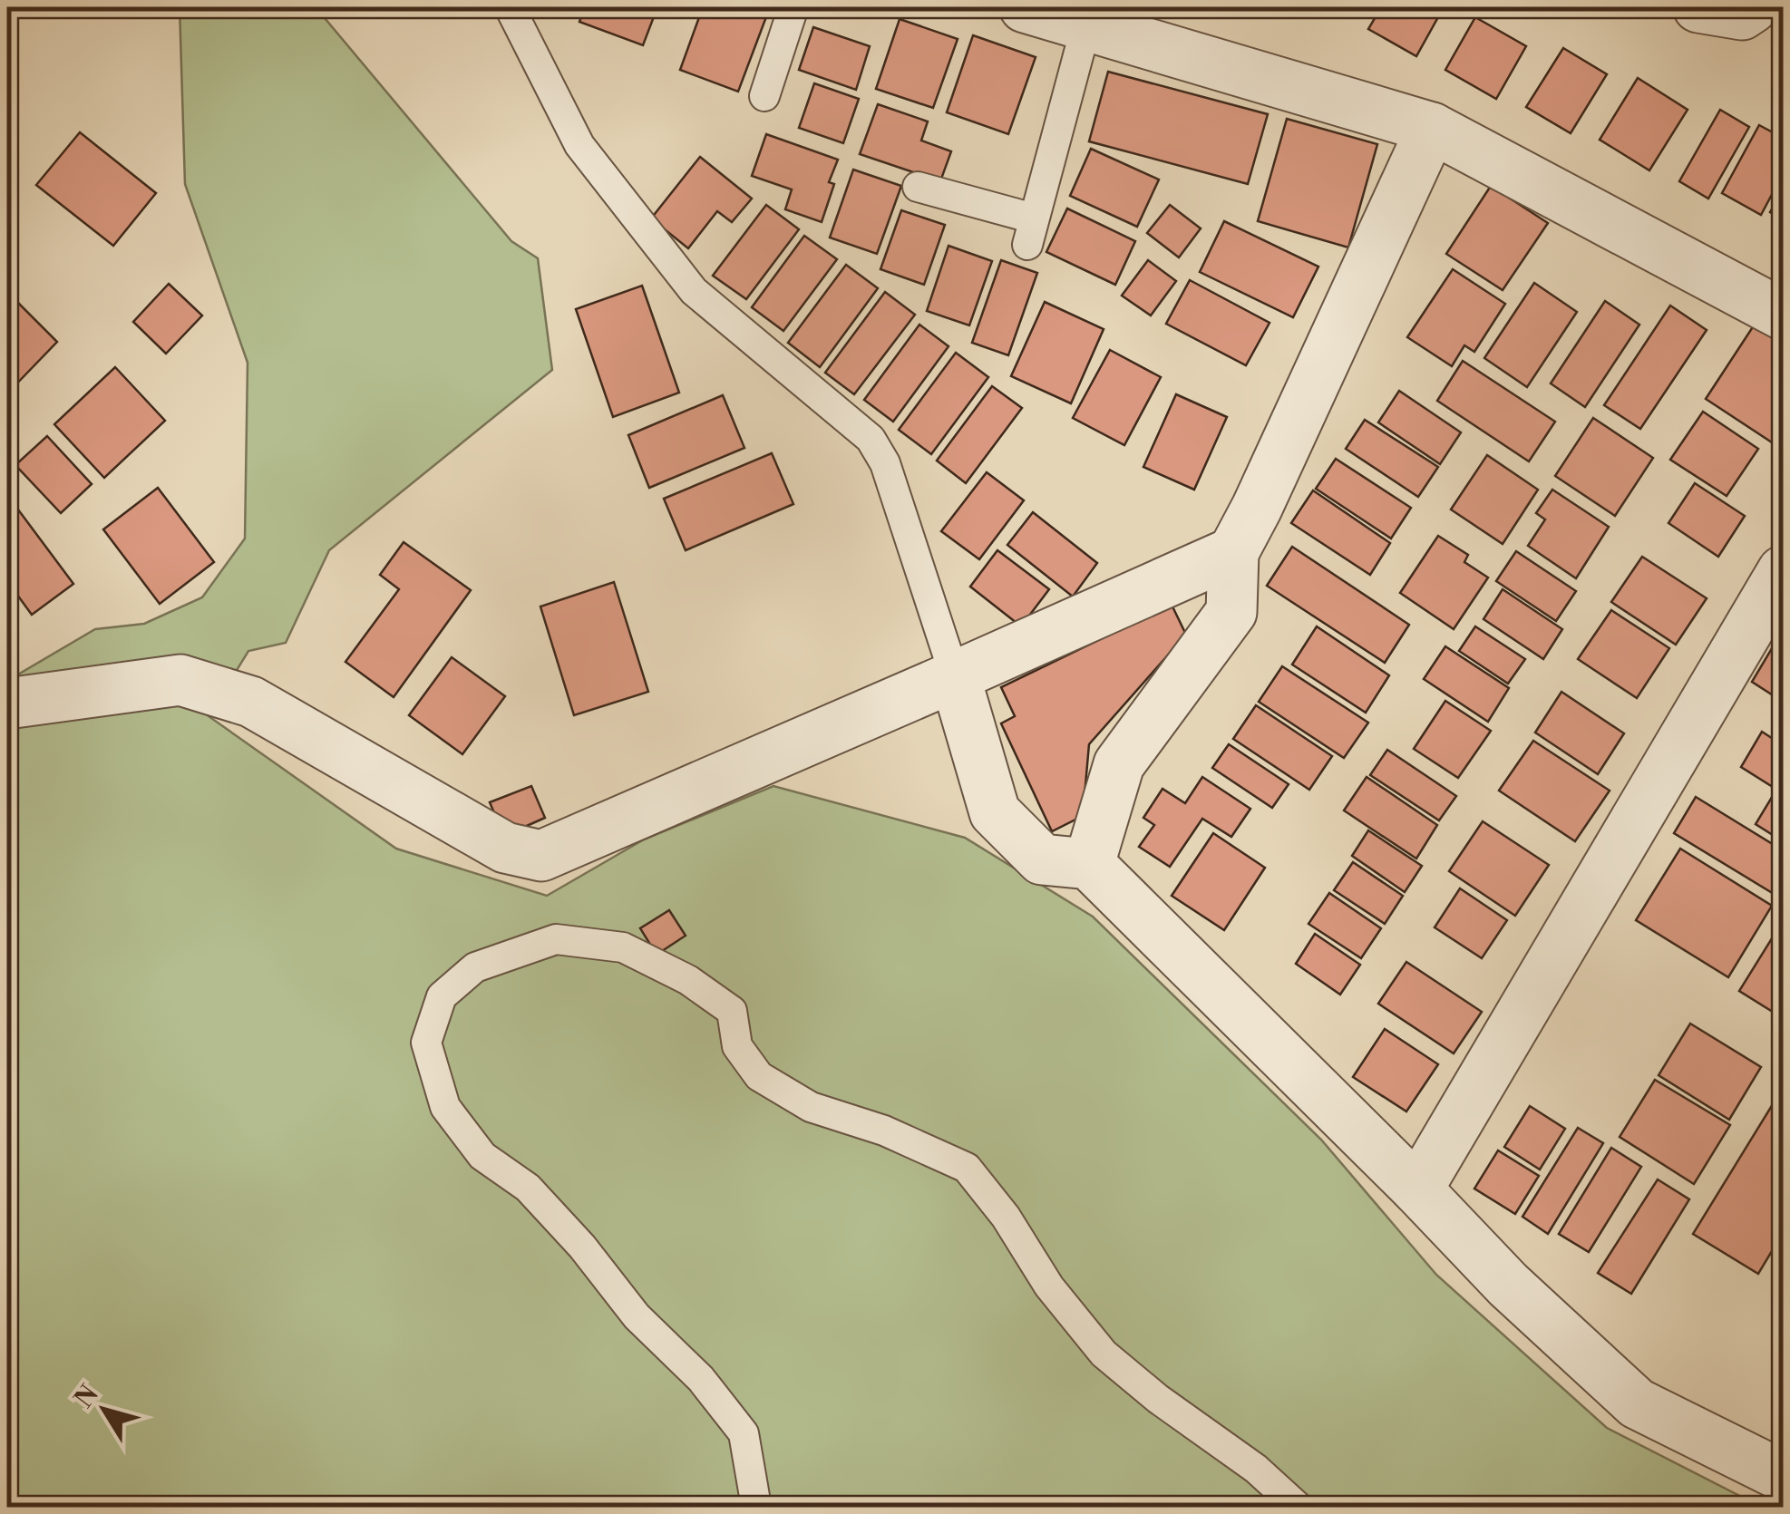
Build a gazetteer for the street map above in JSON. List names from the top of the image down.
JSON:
{
  "north": "top left"
}
